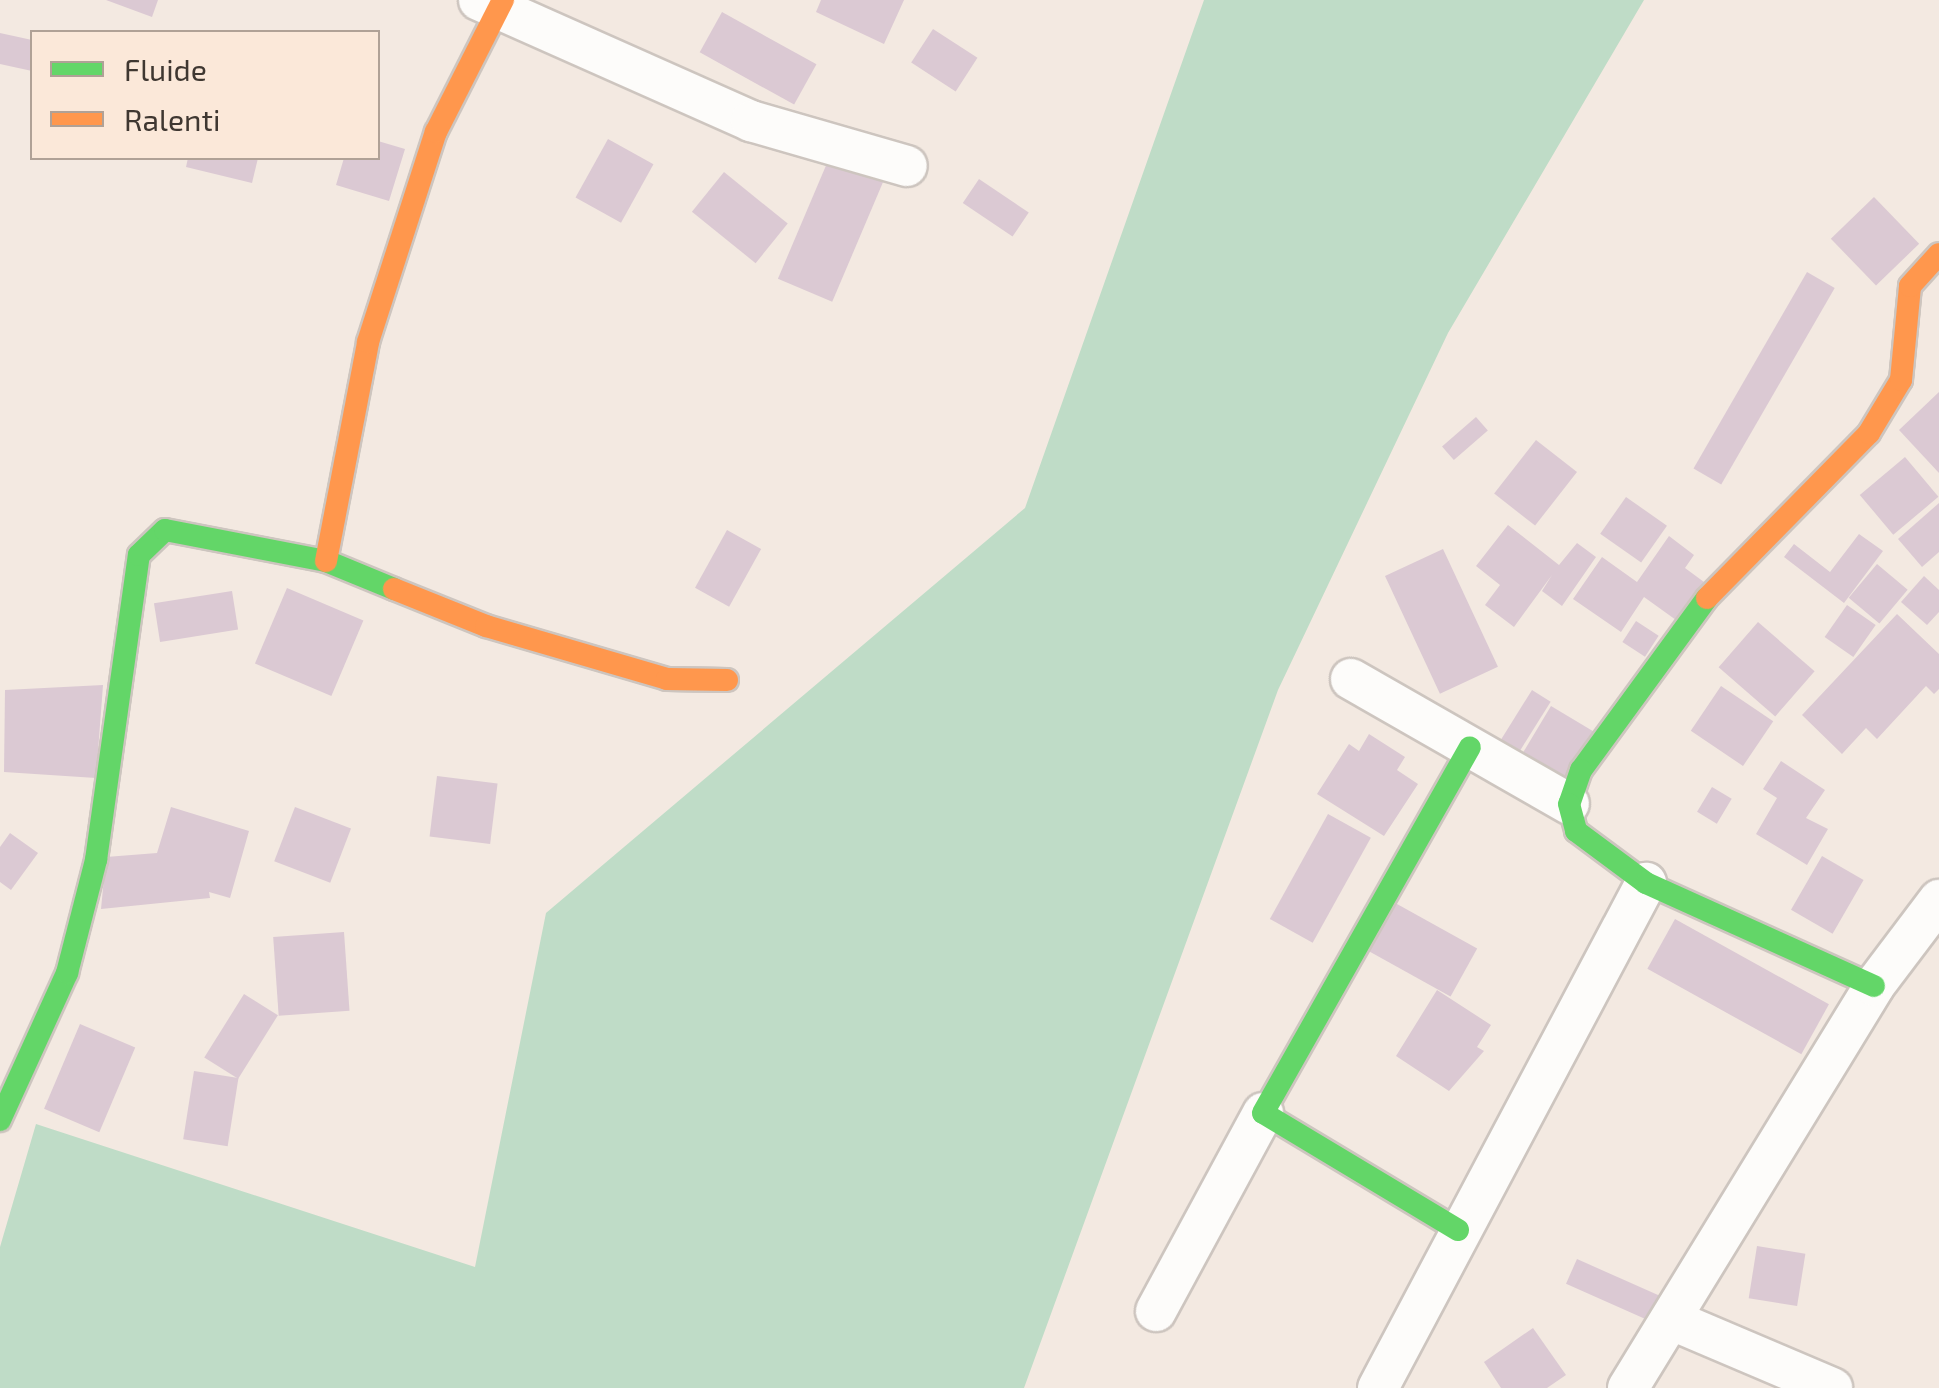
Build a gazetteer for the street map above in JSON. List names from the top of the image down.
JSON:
{
  "legend": ["Fluide", "Ralenti"]
}
